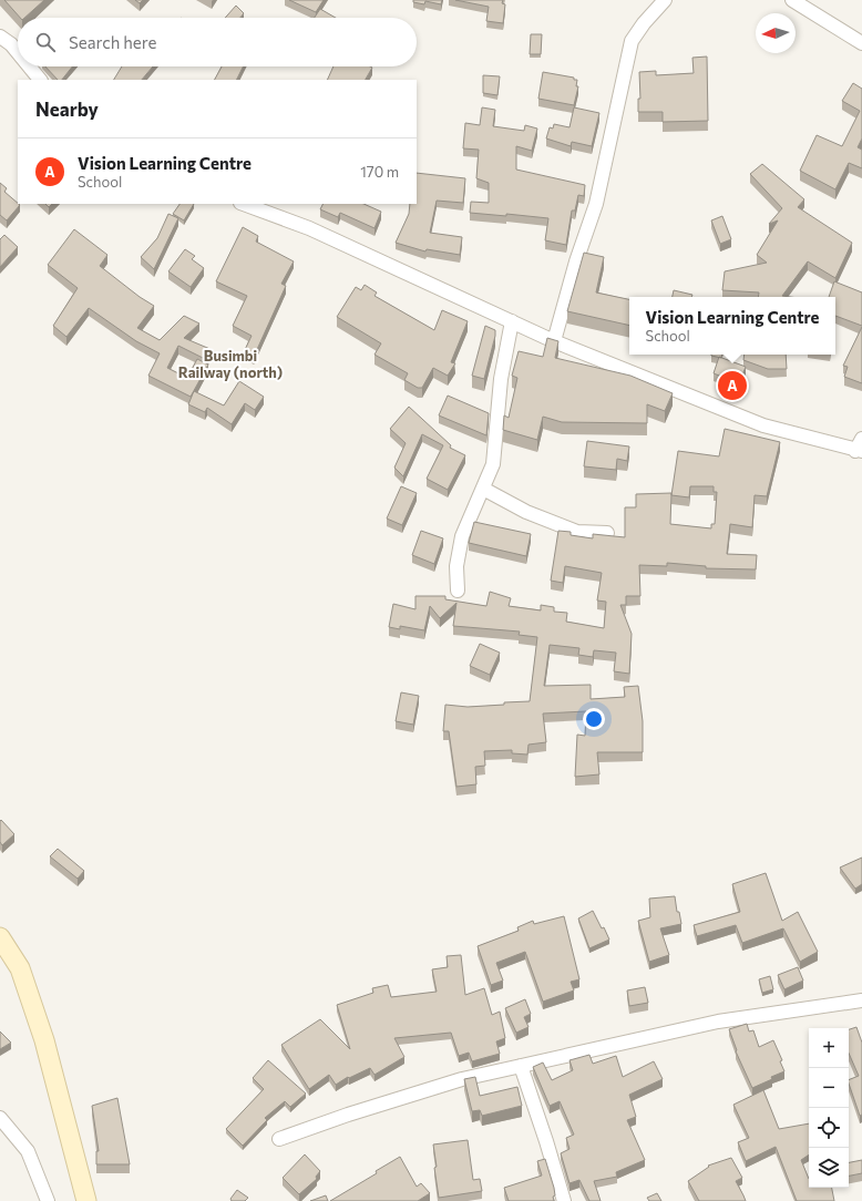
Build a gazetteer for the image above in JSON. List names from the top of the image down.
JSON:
{
  "districts": ["Busimbi Railway (north)"],
  "north": "left",
  "page": {
    "search": "Search here",
    "heading": "Nearby",
    "list": [
      {
        "mark": "A",
        "name": "Vision Learning Centre",
        "note": "School",
        "value": "170 m"
      }
    ],
    "popup": ["Vision Learning Centre", "School"],
    "pins": "A",
    "map_buttons": ["+", "−"]
  }
}
